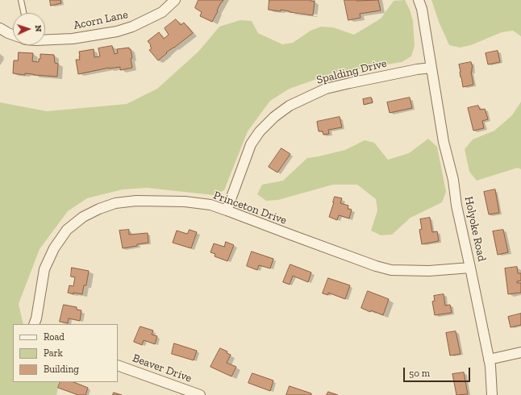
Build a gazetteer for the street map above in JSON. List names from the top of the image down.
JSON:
{
  "streets": {
    "street": [
      "Acorn Lane",
      "Spalding Drive",
      "Princeton Drive",
      "Holyoke Road",
      "Beaver Drive"
    ]
  },
  "crossings": [
    ["Spalding Drive", "Princeton Drive"],
    ["Spalding Drive", "Holyoke Road"],
    ["Princeton Drive", "Holyoke Road"]
  ],
  "legend": ["Road", "Park", "Building"],
  "scale_bar": "50 m",
  "north": "right"
}
